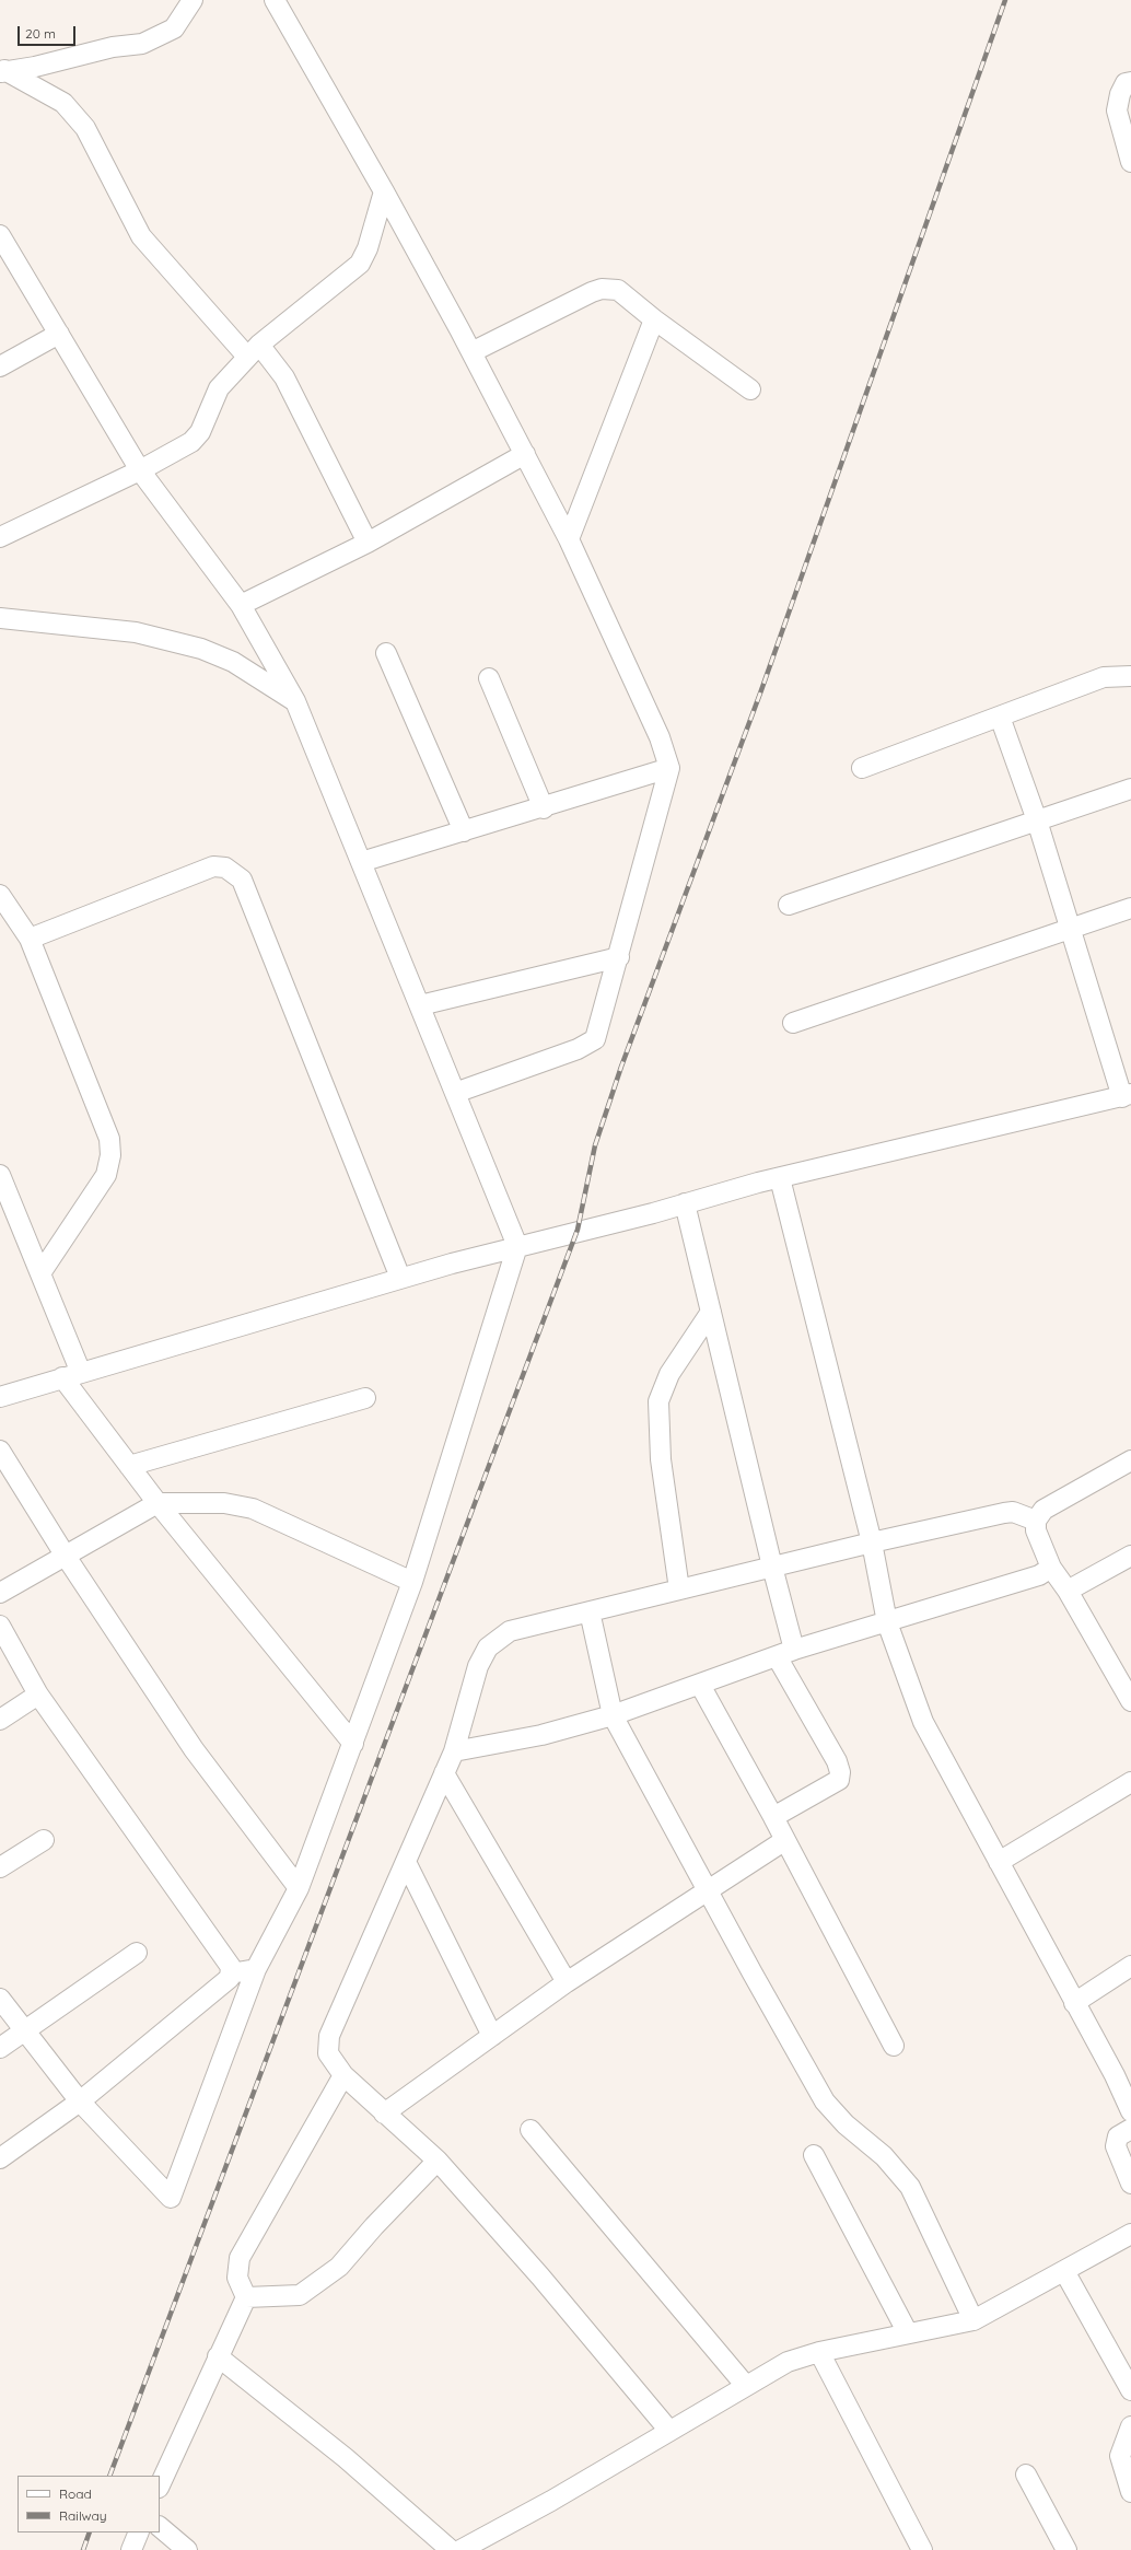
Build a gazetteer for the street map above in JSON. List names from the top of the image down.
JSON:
{
  "legend": ["Road", "Railway"],
  "scale_bar": "20 m"
}
